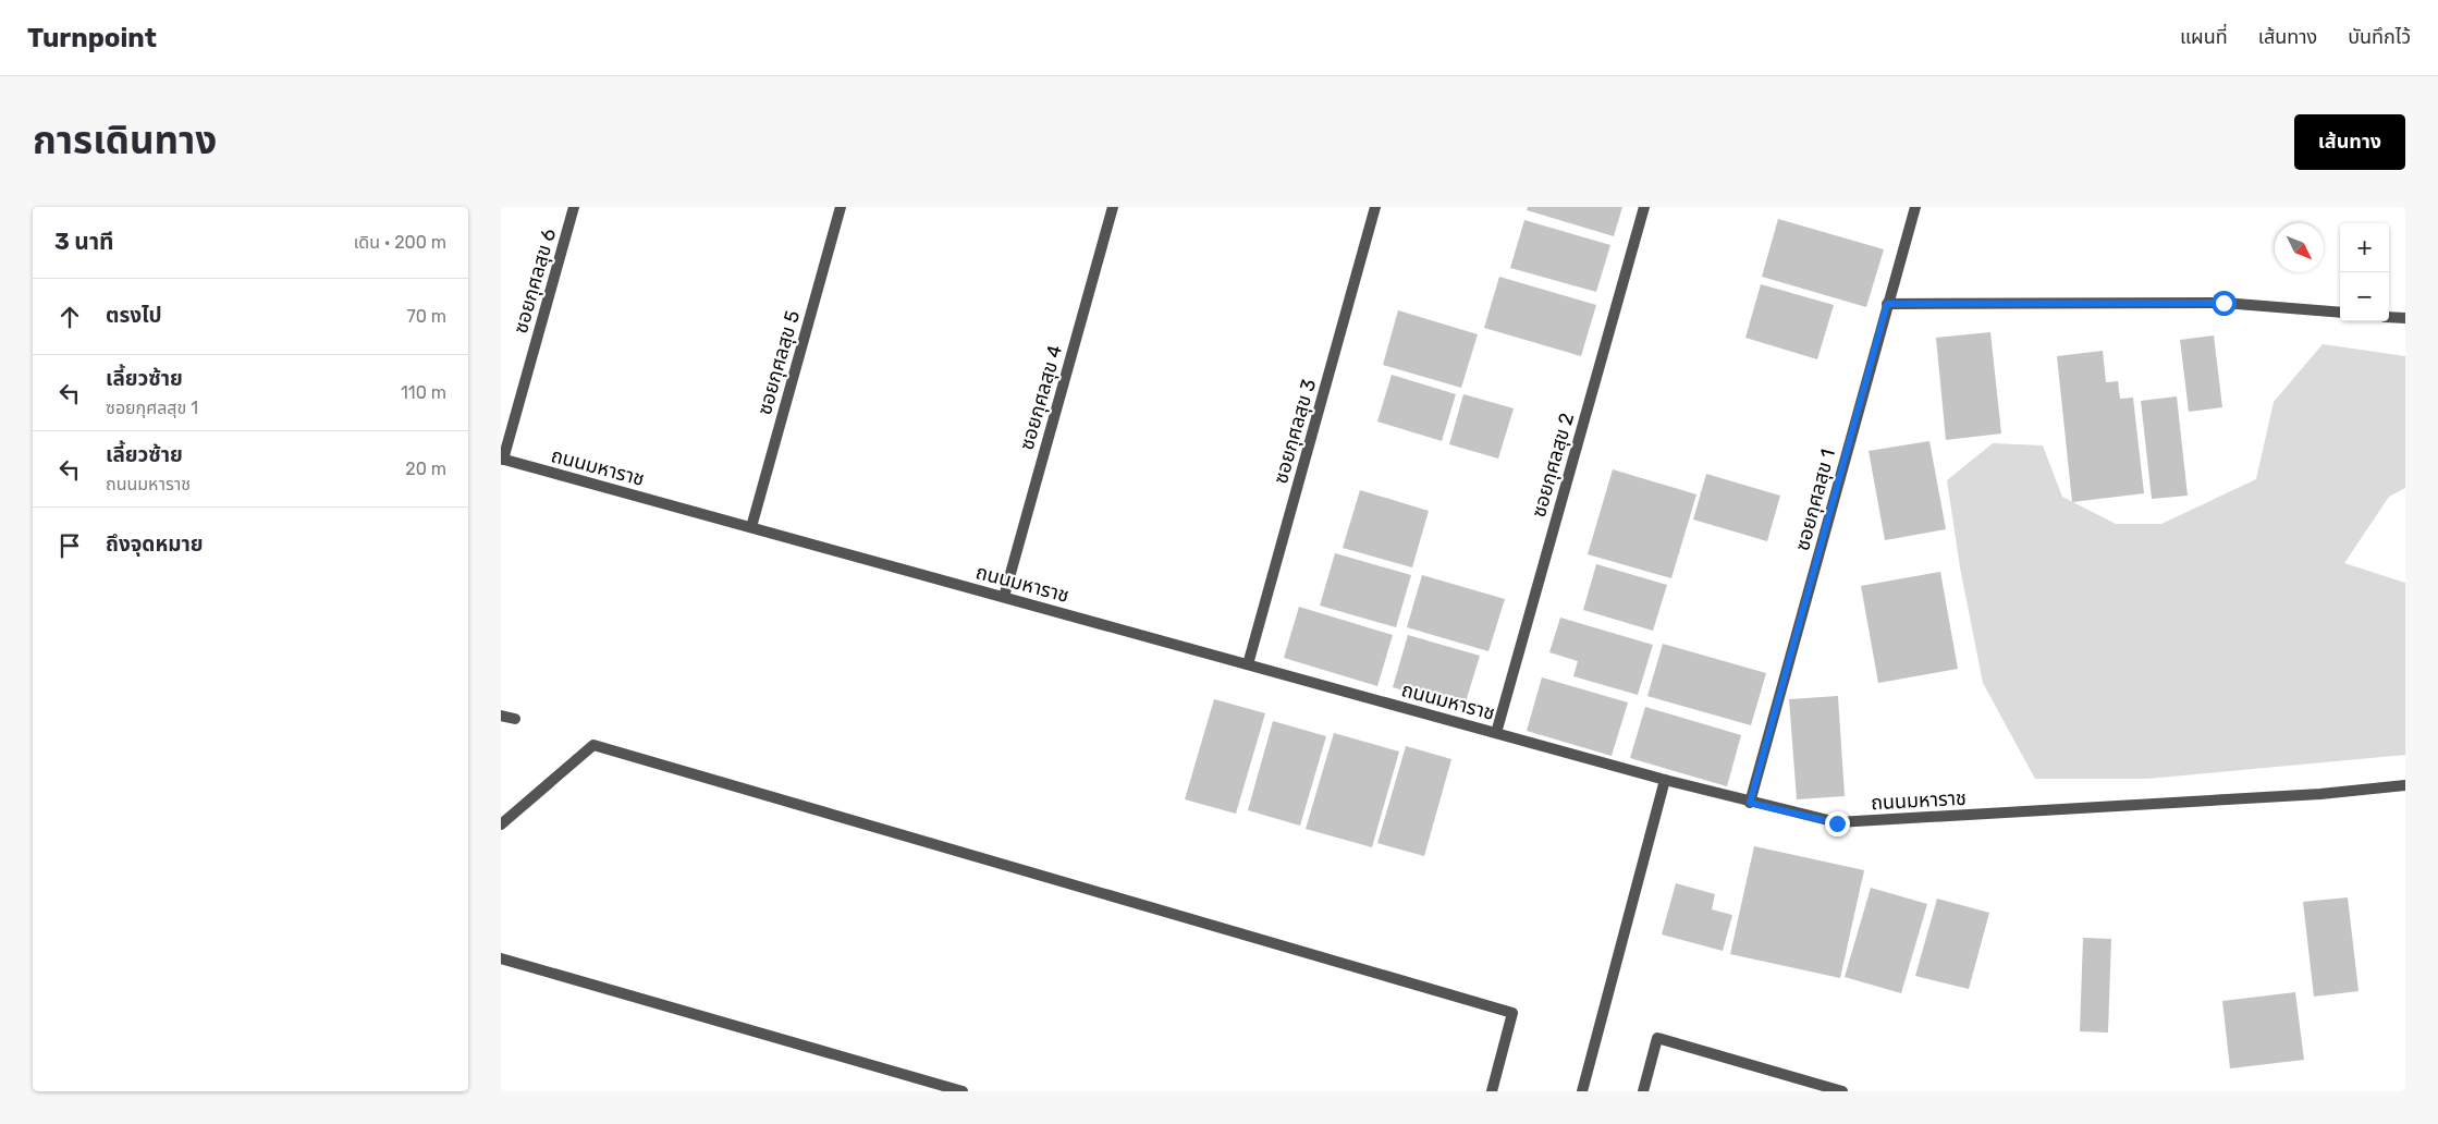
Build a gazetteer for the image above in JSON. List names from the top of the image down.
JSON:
{
  "streets": {
    "street": [
      "ซอยกุศลสุข 6",
      "ซอยกุศลสุข 5",
      "ซอยกุศลสุข 4",
      "ซอยกุศลสุข 3",
      "ซอยกุศลสุข 2",
      "ถนนมหาราช",
      "ซอยกุศลสุข 1"
    ]
  },
  "crossings": [
    ["ซอยกุศลสุข 6", "ถนนมหาราช"],
    ["ซอยกุศลสุข 5", "ถนนมหาราช"],
    ["ซอยกุศลสุข 4", "ถนนมหาราช"],
    ["ซอยกุศลสุข 3", "ถนนมหาราช"],
    ["ซอยกุศลสุข 2", "ถนนมหาราช"],
    ["ถนนมหาราช", "ซอยกุศลสุข 1"]
  ],
  "north": "bottom right",
  "page": {
    "header": "Turnpoint",
    "nav": ["แผนที่", "เส้นทาง", "บันทึกไว้"],
    "title": "การเดินทาง",
    "buttons": "เส้นทาง",
    "heading": ["3 นาที", "เดิน · 200 m"],
    "map_buttons": ["+", "−"],
    "list": [
      ["ตรงไป", "70 m"],
      ["เลี้ยวซ้าย", "ซอยกุศลสุข 1", "110 m"],
      ["เลี้ยวซ้าย", "ถนนมหาราช", "20 m"],
      "ถึงจุดหมาย"
    ]
  }
}
